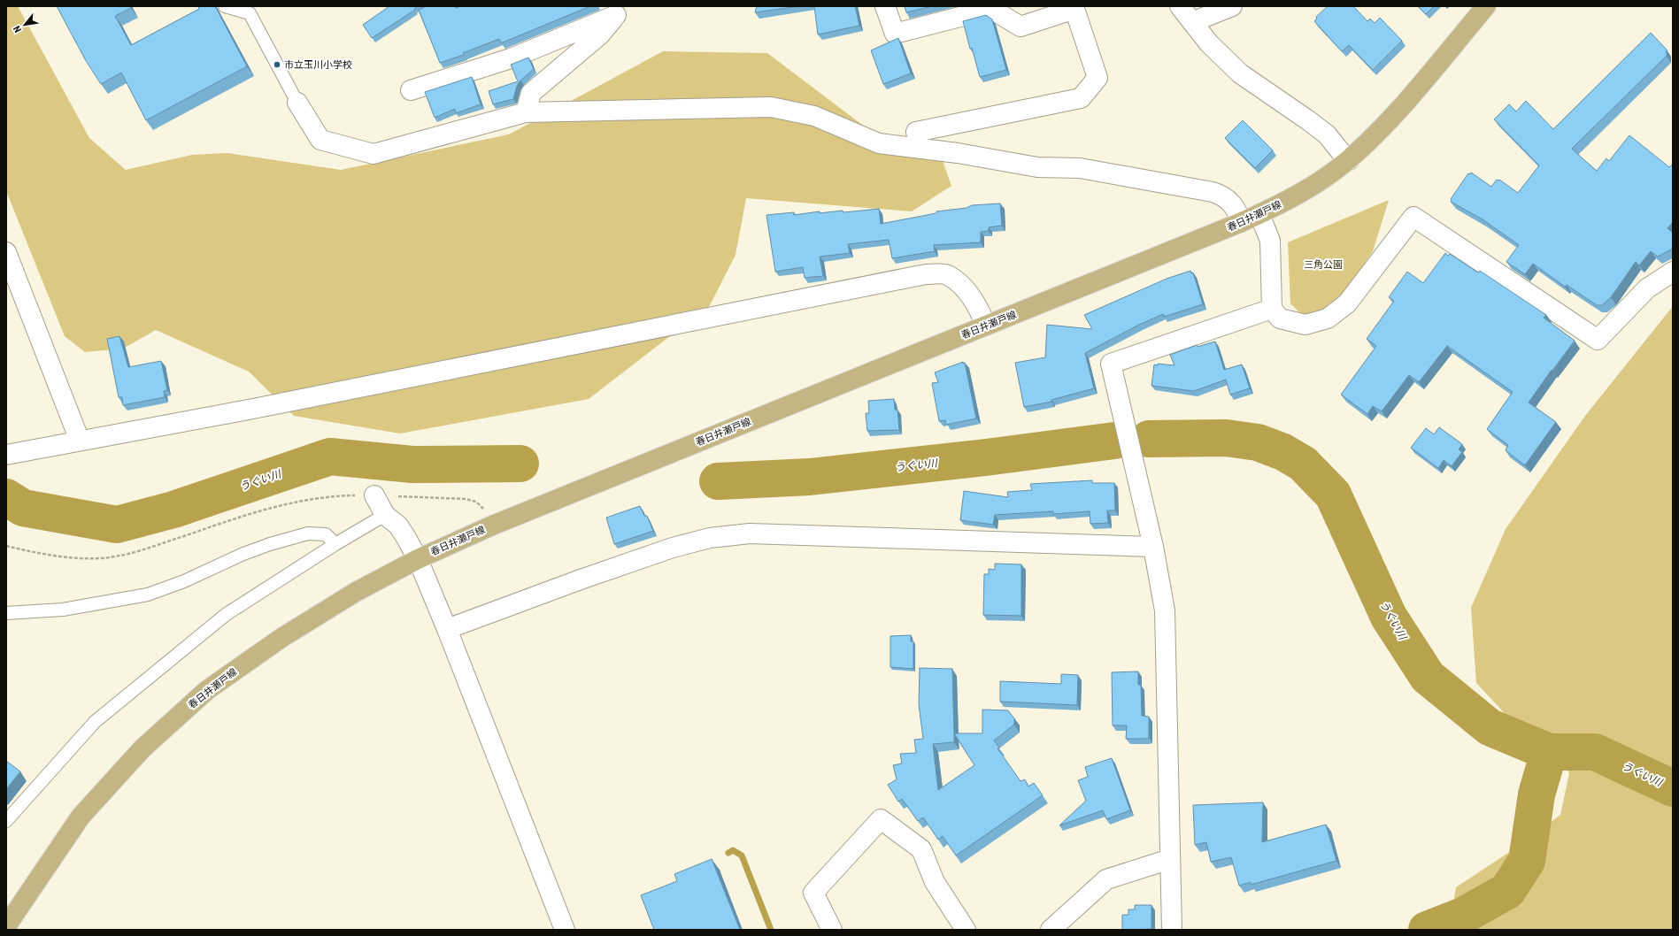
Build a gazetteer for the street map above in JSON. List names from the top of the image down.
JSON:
{
  "streets": {
    "main road": ["春日井瀬戸線"]
  },
  "water": ["うぐい川"],
  "parks": ["三角公園"],
  "places": ["市立玉川小学校"],
  "north": "bottom left"
}
